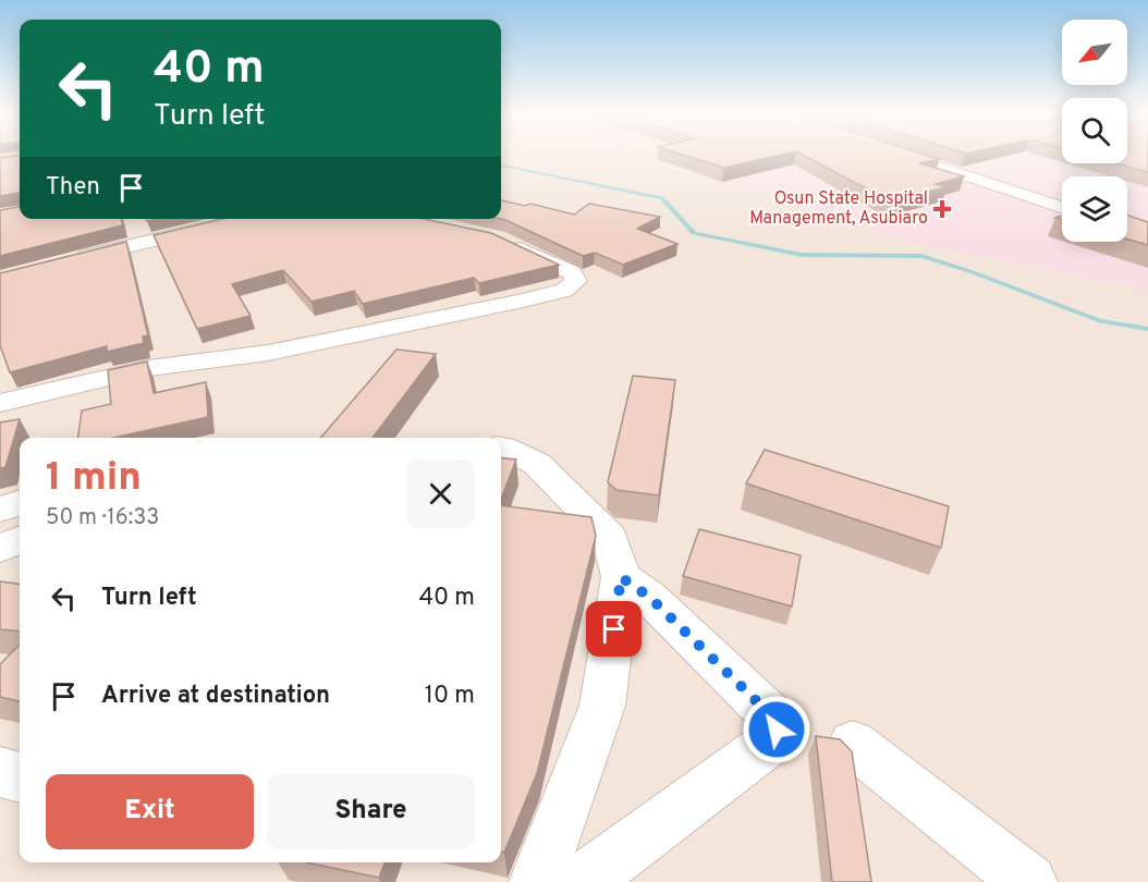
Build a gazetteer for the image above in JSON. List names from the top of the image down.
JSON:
{
  "places": {
    "health": ["Osun State Hospital Management, Asubiaro"]
  },
  "north": "bottom left",
  "page": {
    "turn": ["40 m", "Turn left"],
    "then": "Then",
    "heading": ["1 min", "50 m · 16:33"],
    "list": [
      {
        "name": "Turn left",
        "value": "40 m"
      },
      {
        "name": "Arrive at destination",
        "value": "10 m"
      }
    ],
    "buttons": ["Exit", "Share"]
  }
}
